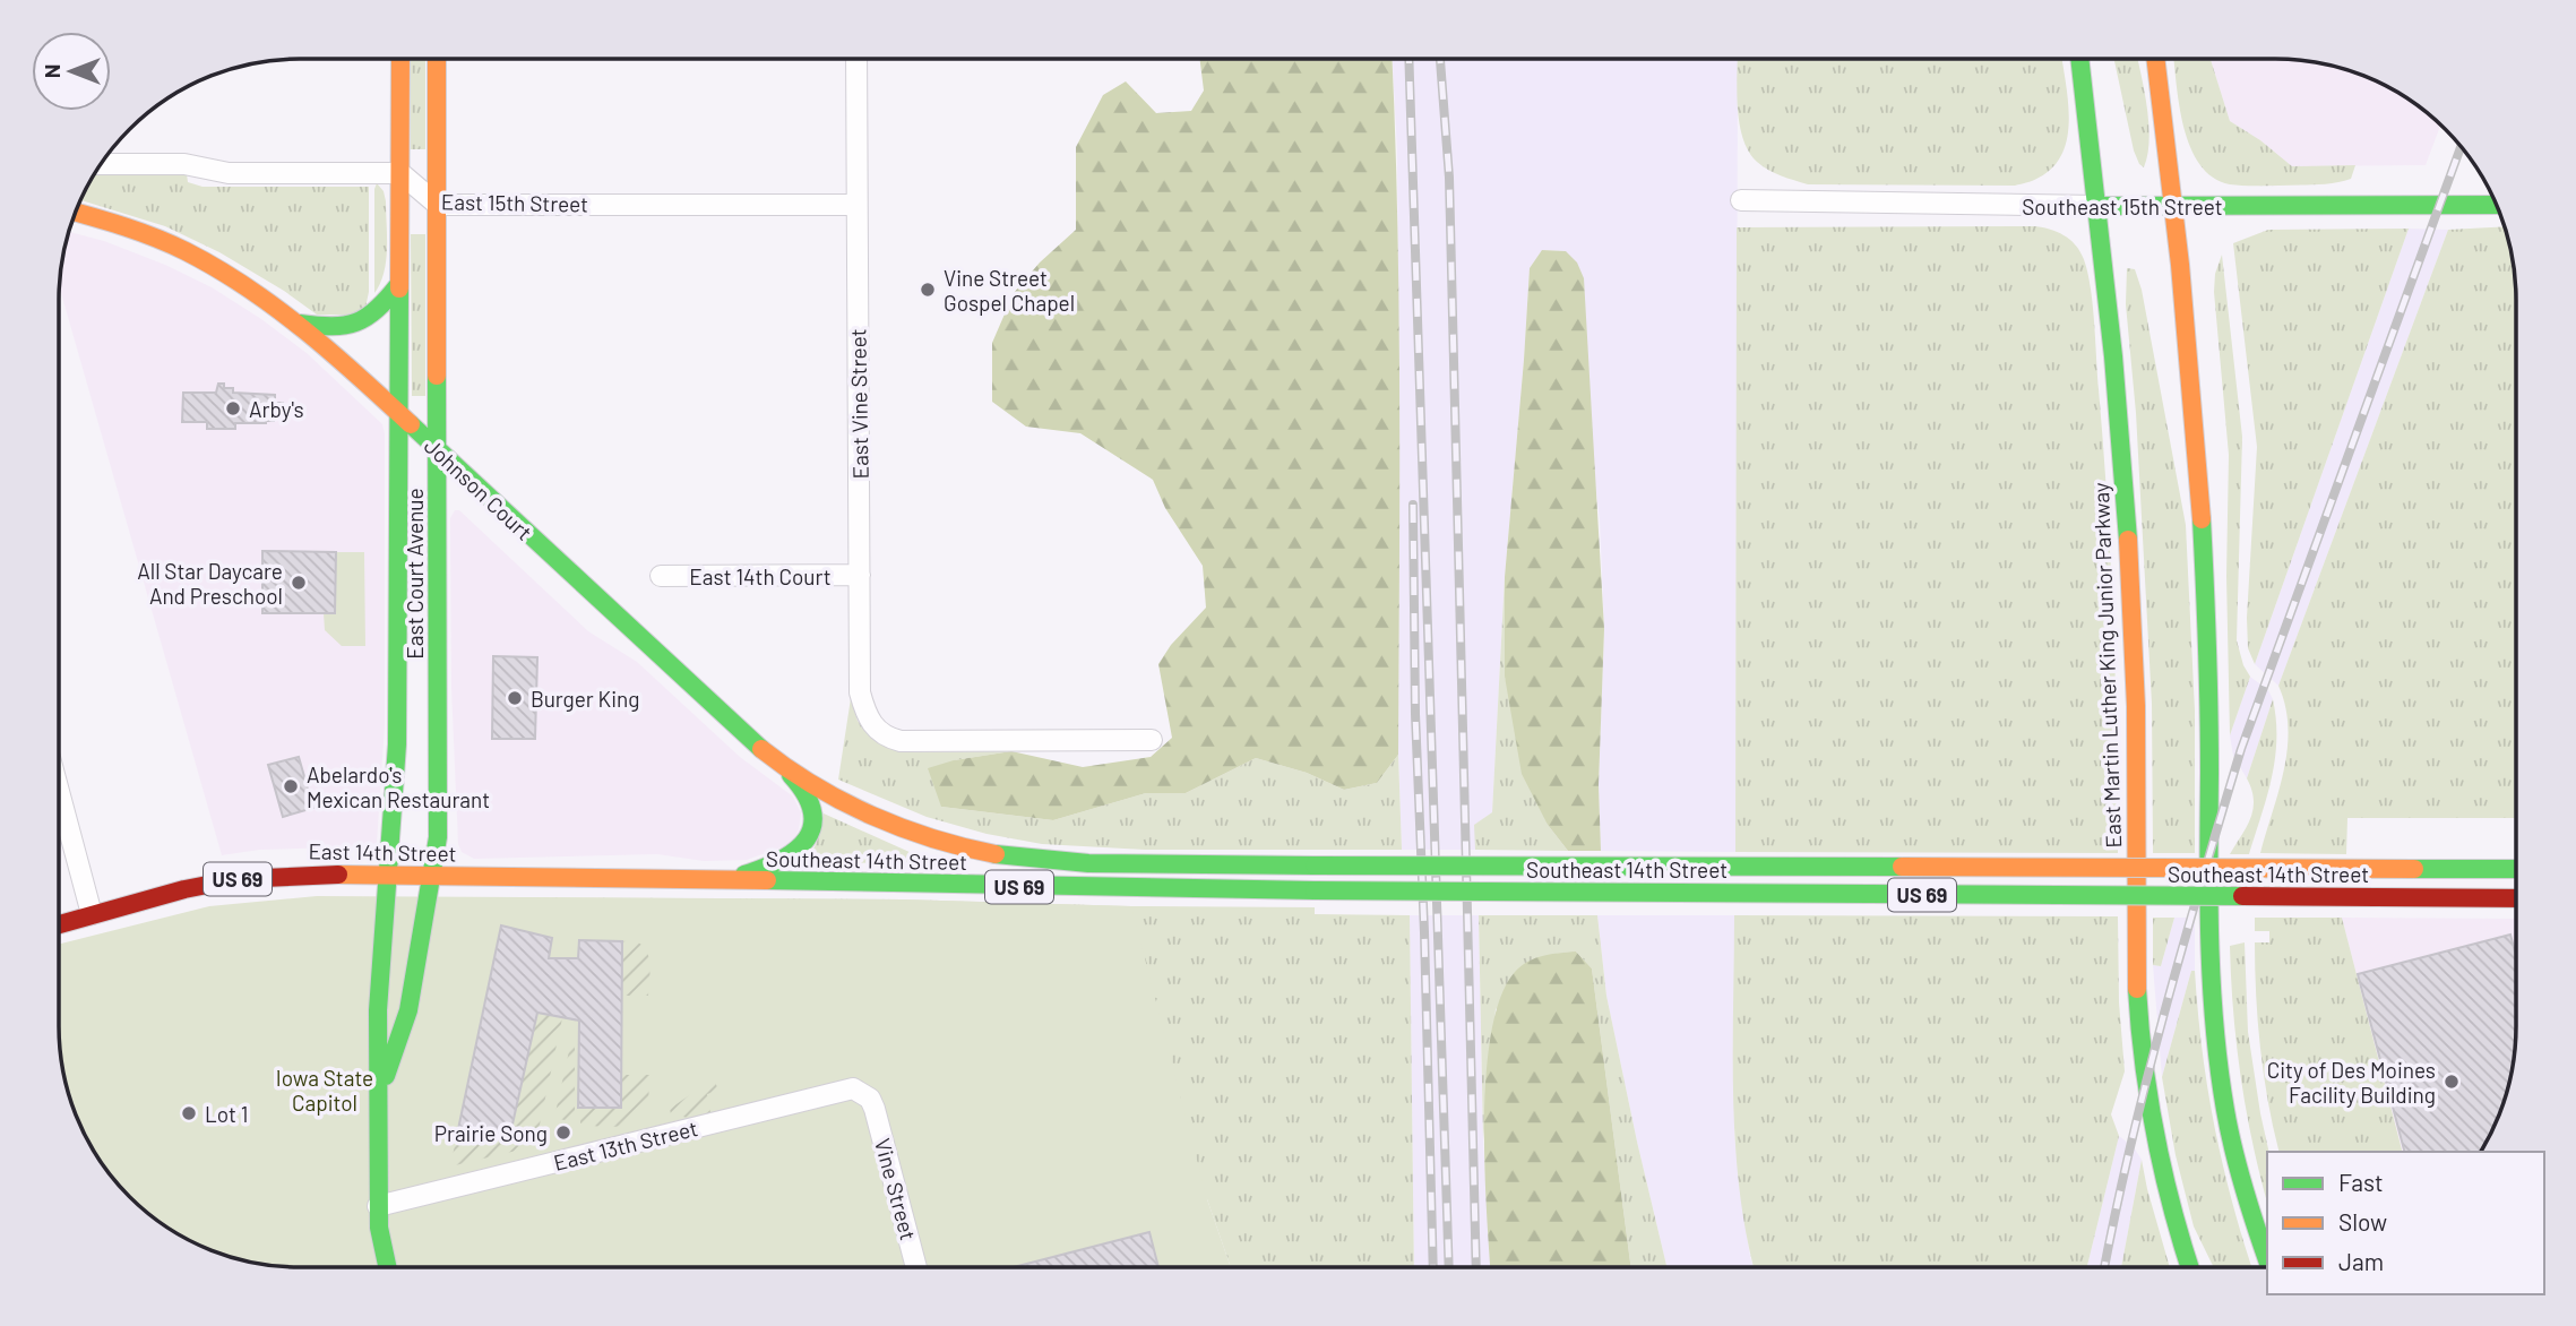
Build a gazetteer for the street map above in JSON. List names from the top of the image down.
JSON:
{
  "streets": {
    "main road": [
      "Southeast 15th Street",
      "Johnson Court",
      "East Court Avenue",
      "East Martin Luther King Junior Parkway",
      "East 14th Street",
      "Southeast 14th Street",
      "US 69"
    ],
    "street": [
      "East 15th Street",
      "East Vine Street",
      "East 14th Court",
      "East 13th Street",
      "Vine Street"
    ]
  },
  "crossings": [
    ["East 15th Street", "East Vine Street"],
    ["East 15th Street", "East Court Avenue"],
    ["Southeast 15th Street", "East Martin Luther King Junior Parkway"],
    ["East Vine Street", "East 14th Court"],
    ["Johnson Court", "East Court Avenue"],
    ["Johnson Court", "Southeast 14th Street"],
    ["East Court Avenue", "East 14th Street"],
    ["East Court Avenue", "East 13th Street"],
    ["East 14th Street", "Southeast 14th Street"],
    ["East 13th Street", "Vine Street"]
  ],
  "parks": ["Iowa State Capitol"],
  "places": [
    "Vine Street Gospel Chapel",
    "Arby's",
    "All Star Daycare And Preschool",
    "Burger King",
    "Abelardo's Mexican Restaurant",
    "City of Des Moines Facility Building",
    "Lot 1",
    "Prairie Song"
  ],
  "legend": ["Fast", "Slow", "Jam"],
  "north": "left"
}
